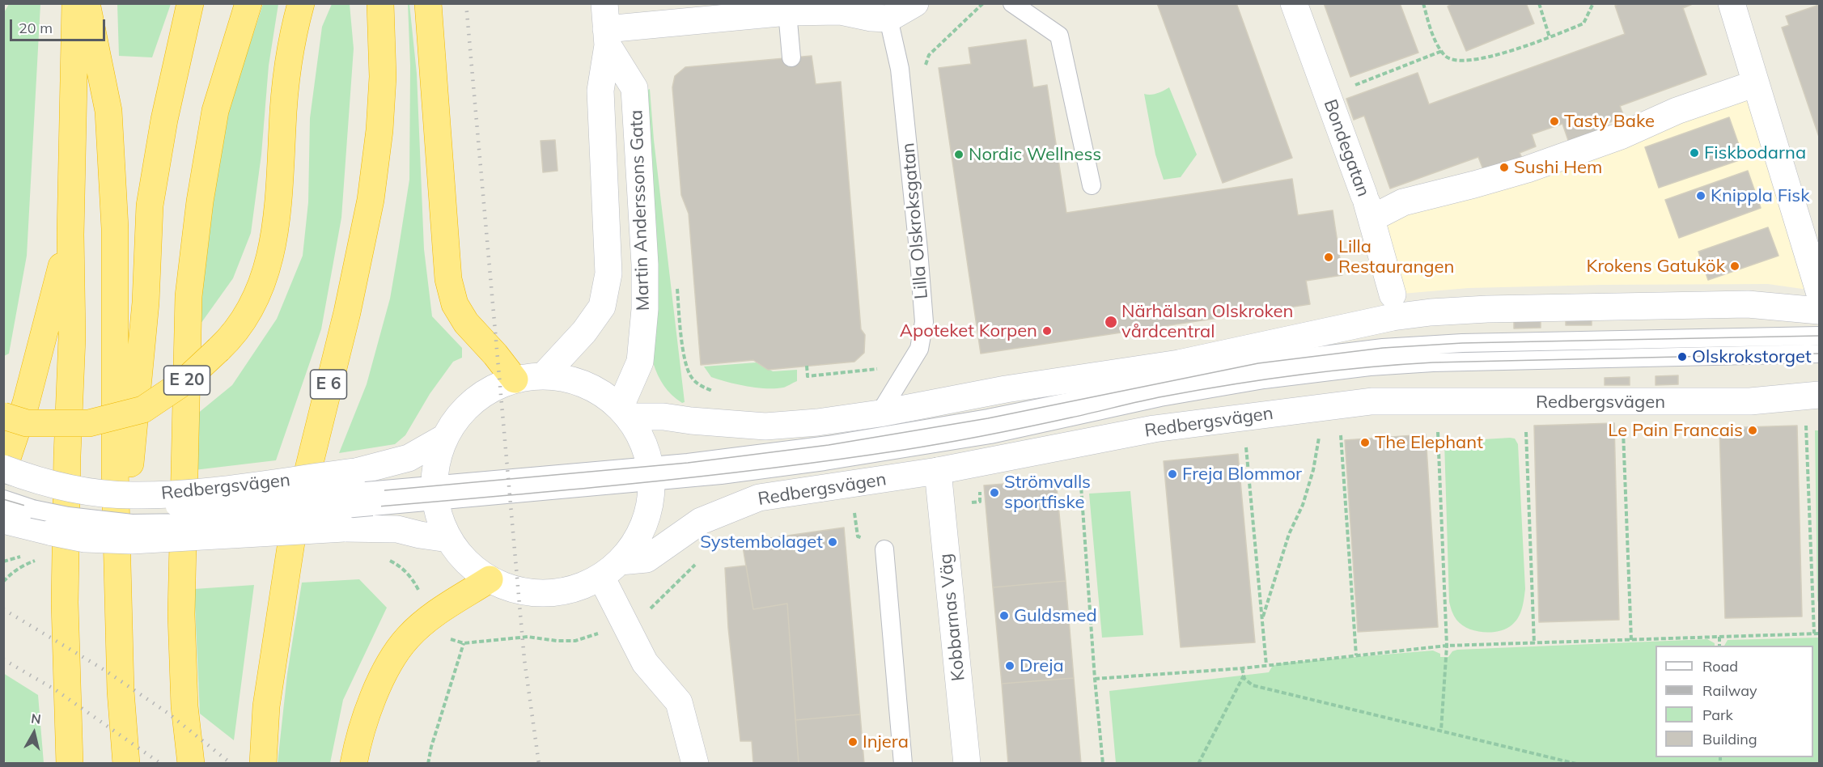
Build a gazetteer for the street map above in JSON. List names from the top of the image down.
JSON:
{
  "streets": {
    "highway": ["E 20", "E 6"],
    "street": [
      "Bondegatan",
      "Martin Anderssons Gata",
      "Redbergsvägen",
      "Kobbarnas Väg"
    ],
    "lane": ["Lilla Olskroksgatan"]
  },
  "crossings": [
    ["Martin Anderssons Gata", "Redbergsvägen"],
    ["Redbergsvägen", "Kobbarnas Väg"]
  ],
  "places": [
    "Tasty Bake",
    "Fiskbodarna",
    "Nordic Wellness",
    "Sushi Hem",
    "Knippla Fisk",
    "Lilla Restaurangen",
    "Krokens Gatukök",
    "Närhälsan Olskroken vårdcentral",
    "Apoteket Korpen",
    "Olskrokstorget",
    "Le Pain Francais",
    "The Elephant",
    "Freja Blommor",
    "Strömvalls sportfiske",
    "Systembolaget",
    "Guldsmed",
    "Dreja",
    "Injera"
  ],
  "legend": [
    "Road",
    "Railway",
    "Park",
    "Building"
  ],
  "scale_bar": "20 m",
  "north": "top"
}
